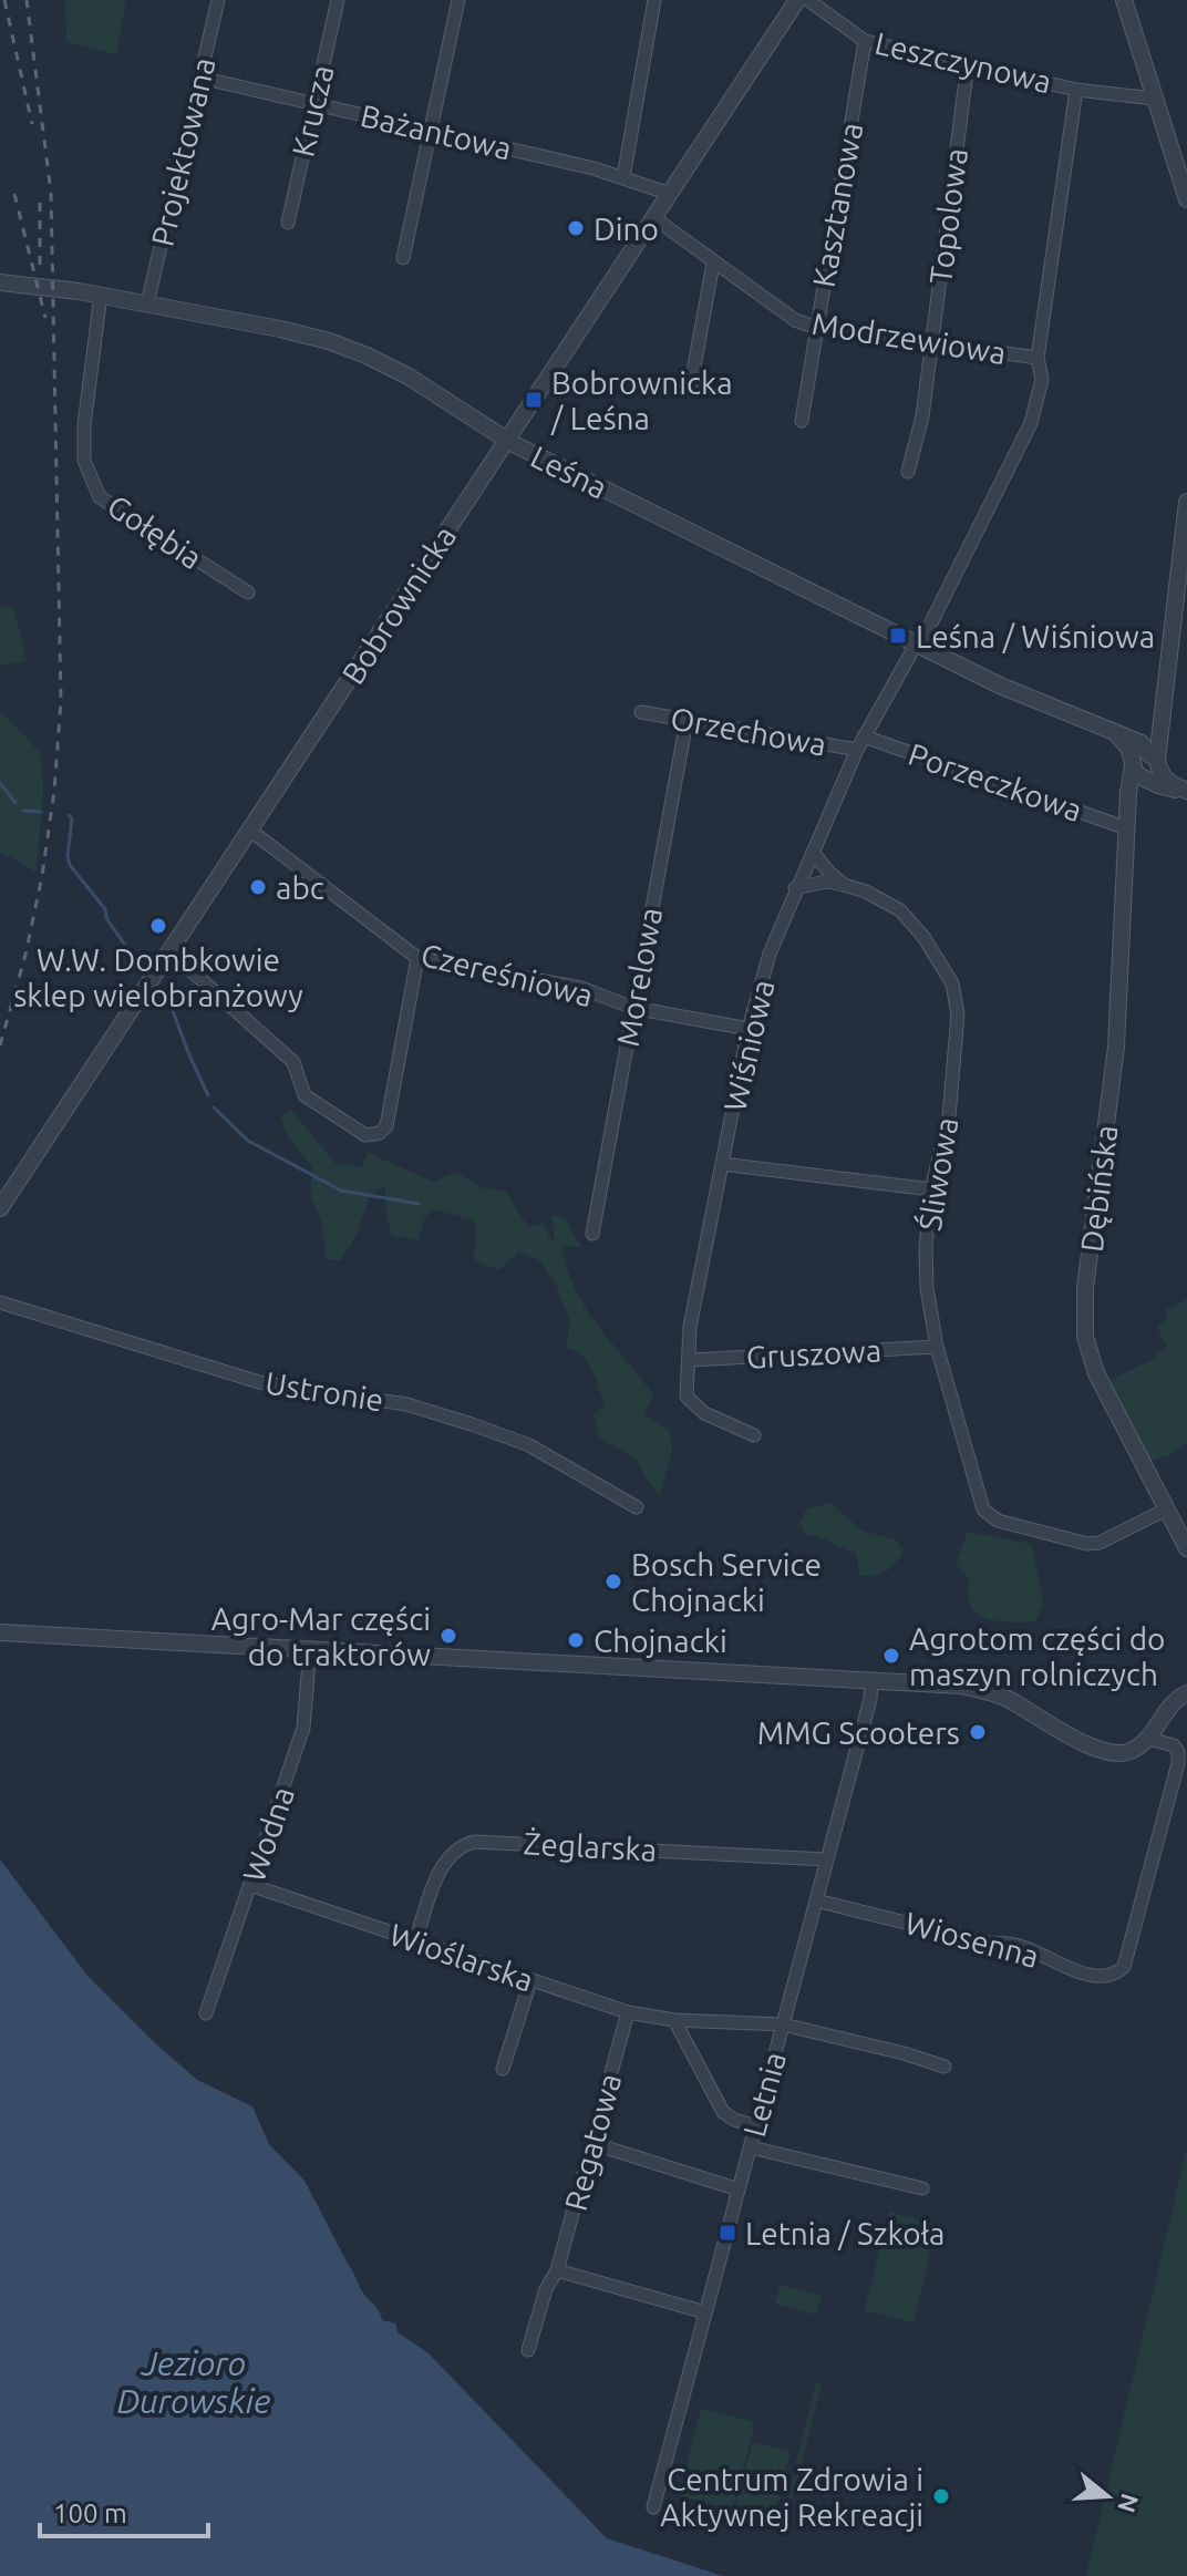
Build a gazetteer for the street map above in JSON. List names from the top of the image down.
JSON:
{
  "streets": {
    "street": [
      "Leszczynowa",
      "Krucza",
      "Bażantowa",
      "Projektowana",
      "Kasztanowa",
      "Topolowa",
      "Modrzewiowa",
      "Leśna",
      "Gołębia",
      "Bobrownicka",
      "Orzechowa",
      "Porzeczkowa",
      "Czereśniowa",
      "Morelowa",
      "Wiśniowa",
      "Śliwowa",
      "Dębińska",
      "Gruszowa",
      "Ustronie",
      "Wodna",
      "Żeglarska",
      "Wiosenna",
      "Wioślarska",
      "Letnia",
      "Regatowa"
    ]
  },
  "crossings": [
    ["Leszczynowa", "Kasztanowa"],
    ["Leszczynowa", "Topolowa"],
    ["Leszczynowa", "Modrzewiowa"],
    ["Leszczynowa", "Leśna"],
    ["Leszczynowa", "Wiśniowa"],
    ["Krucza", "Bażantowa"],
    ["Bażantowa", "Projektowana"],
    ["Bażantowa", "Bobrownicka"],
    ["Projektowana", "Leśna"],
    ["Kasztanowa", "Modrzewiowa"],
    ["Topolowa", "Modrzewiowa"],
    ["Modrzewiowa", "Bobrownicka"],
    ["Leśna", "Gołębia"],
    ["Leśna", "Bobrownicka"],
    ["Leśna", "Wiśniowa"],
    ["Leśna", "Dębińska"],
    ["Bobrownicka", "Czereśniowa"],
    ["Orzechowa", "Morelowa"],
    ["Orzechowa", "Wiśniowa"],
    ["Porzeczkowa", "Wiśniowa"],
    ["Porzeczkowa", "Dębińska"],
    ["Czereśniowa", "Morelowa"],
    ["Czereśniowa", "Wiśniowa"],
    ["Wiśniowa", "Śliwowa"],
    ["Wiśniowa", "Gruszowa"],
    ["Śliwowa", "Dębińska"],
    ["Śliwowa", "Gruszowa"],
    ["Wodna", "Wioślarska"],
    ["Żeglarska", "Wioślarska"],
    ["Żeglarska", "Letnia"],
    ["Wiosenna", "Letnia"],
    ["Wioślarska", "Letnia"],
    ["Wioślarska", "Regatowa"]
  ],
  "water": ["Jezioro Durowskie"],
  "places": {
    "other": [
      "Dino",
      "abc",
      "W.W. Dombkowie sklep wielobranżowy",
      "Bosch Service Chojnacki",
      "Agro-Mar części do traktorów",
      "Chojnacki",
      "Agrotom części do maszyn rolniczych",
      "MMG Scooters",
      "Centrum Zdrowia i Aktywnej Rekreacji"
    ],
    "transit": ["Bobrownicka / Leśna", "Leśna / Wiśniowa", "Letnia / Szkoła"]
  },
  "scale_bar": "100 m",
  "north": "right"
}
